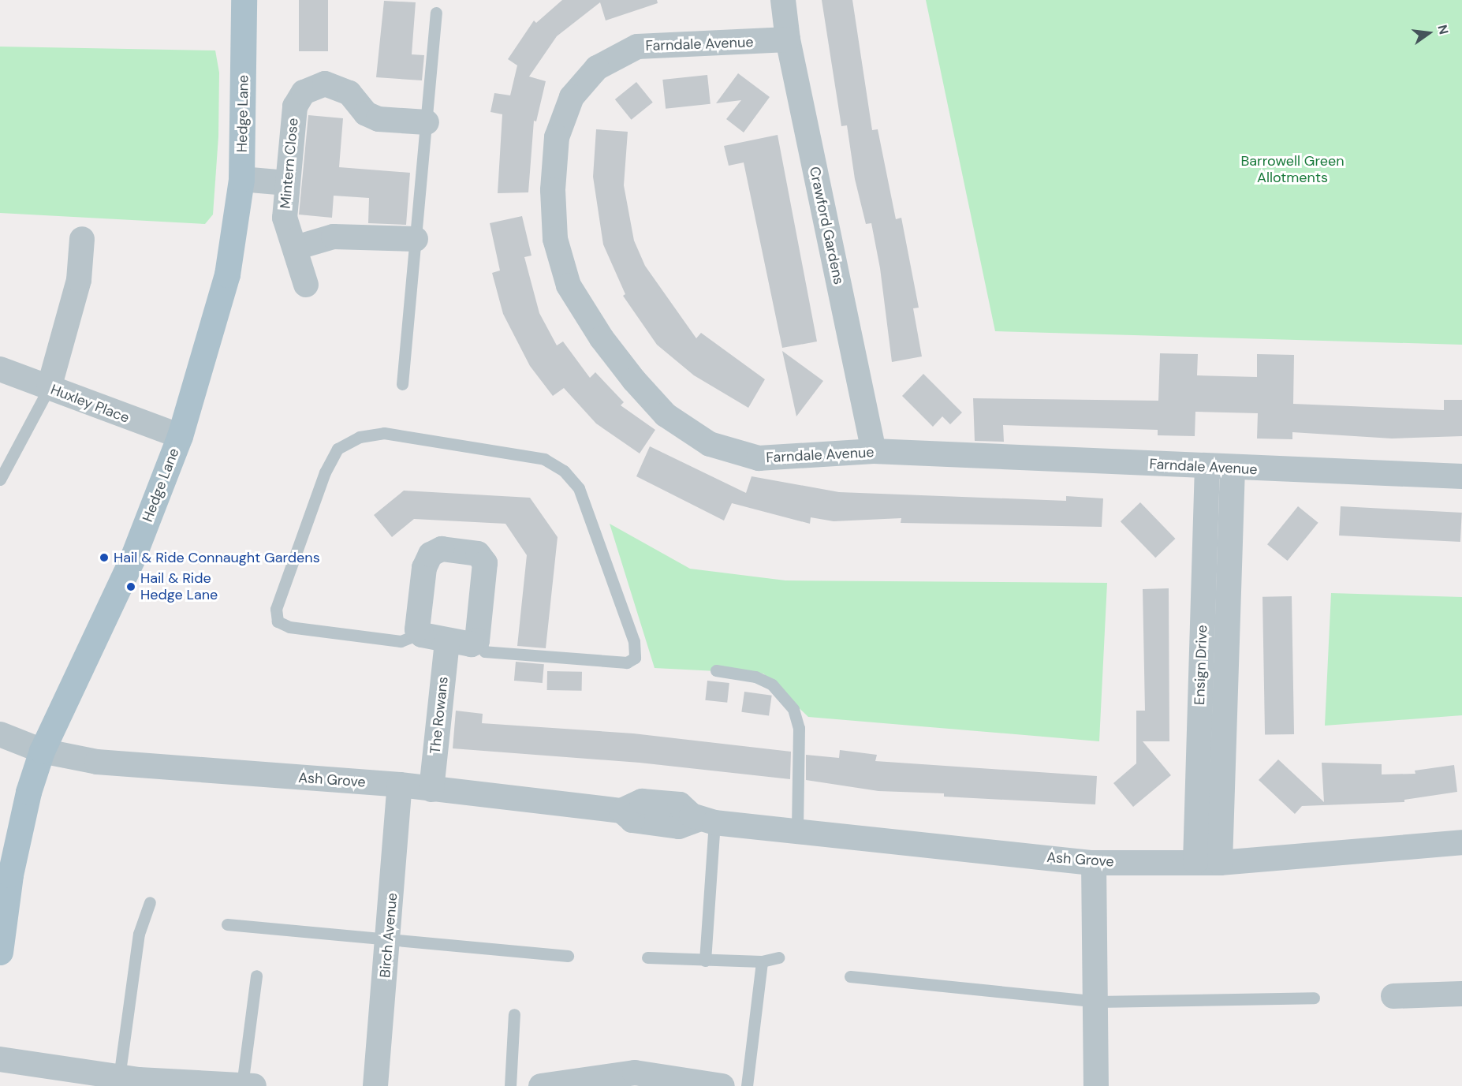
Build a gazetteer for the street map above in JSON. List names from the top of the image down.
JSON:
{
  "streets": {
    "main road": ["Hedge Lane"],
    "street": [
      "Farndale Avenue",
      "Mintern Close",
      "Crawford Gardens",
      "Huxley Place",
      "Ensign Drive",
      "The Rowans",
      "Ash Grove",
      "Birch Avenue"
    ]
  },
  "crossings": [
    ["Farndale Avenue", "Crawford Gardens"],
    ["Farndale Avenue", "Ensign Drive"],
    ["Hedge Lane", "Huxley Place"],
    ["Hedge Lane", "Ash Grove"],
    ["Ensign Drive", "Ash Grove"],
    ["The Rowans", "Ash Grove"],
    ["Ash Grove", "Birch Avenue"]
  ],
  "parks": ["Barrowell Green Allotments"],
  "places": ["Hail & Ride Connaught Gardens", "Hail & Ride Hedge Lane"],
  "north": "right"
}
